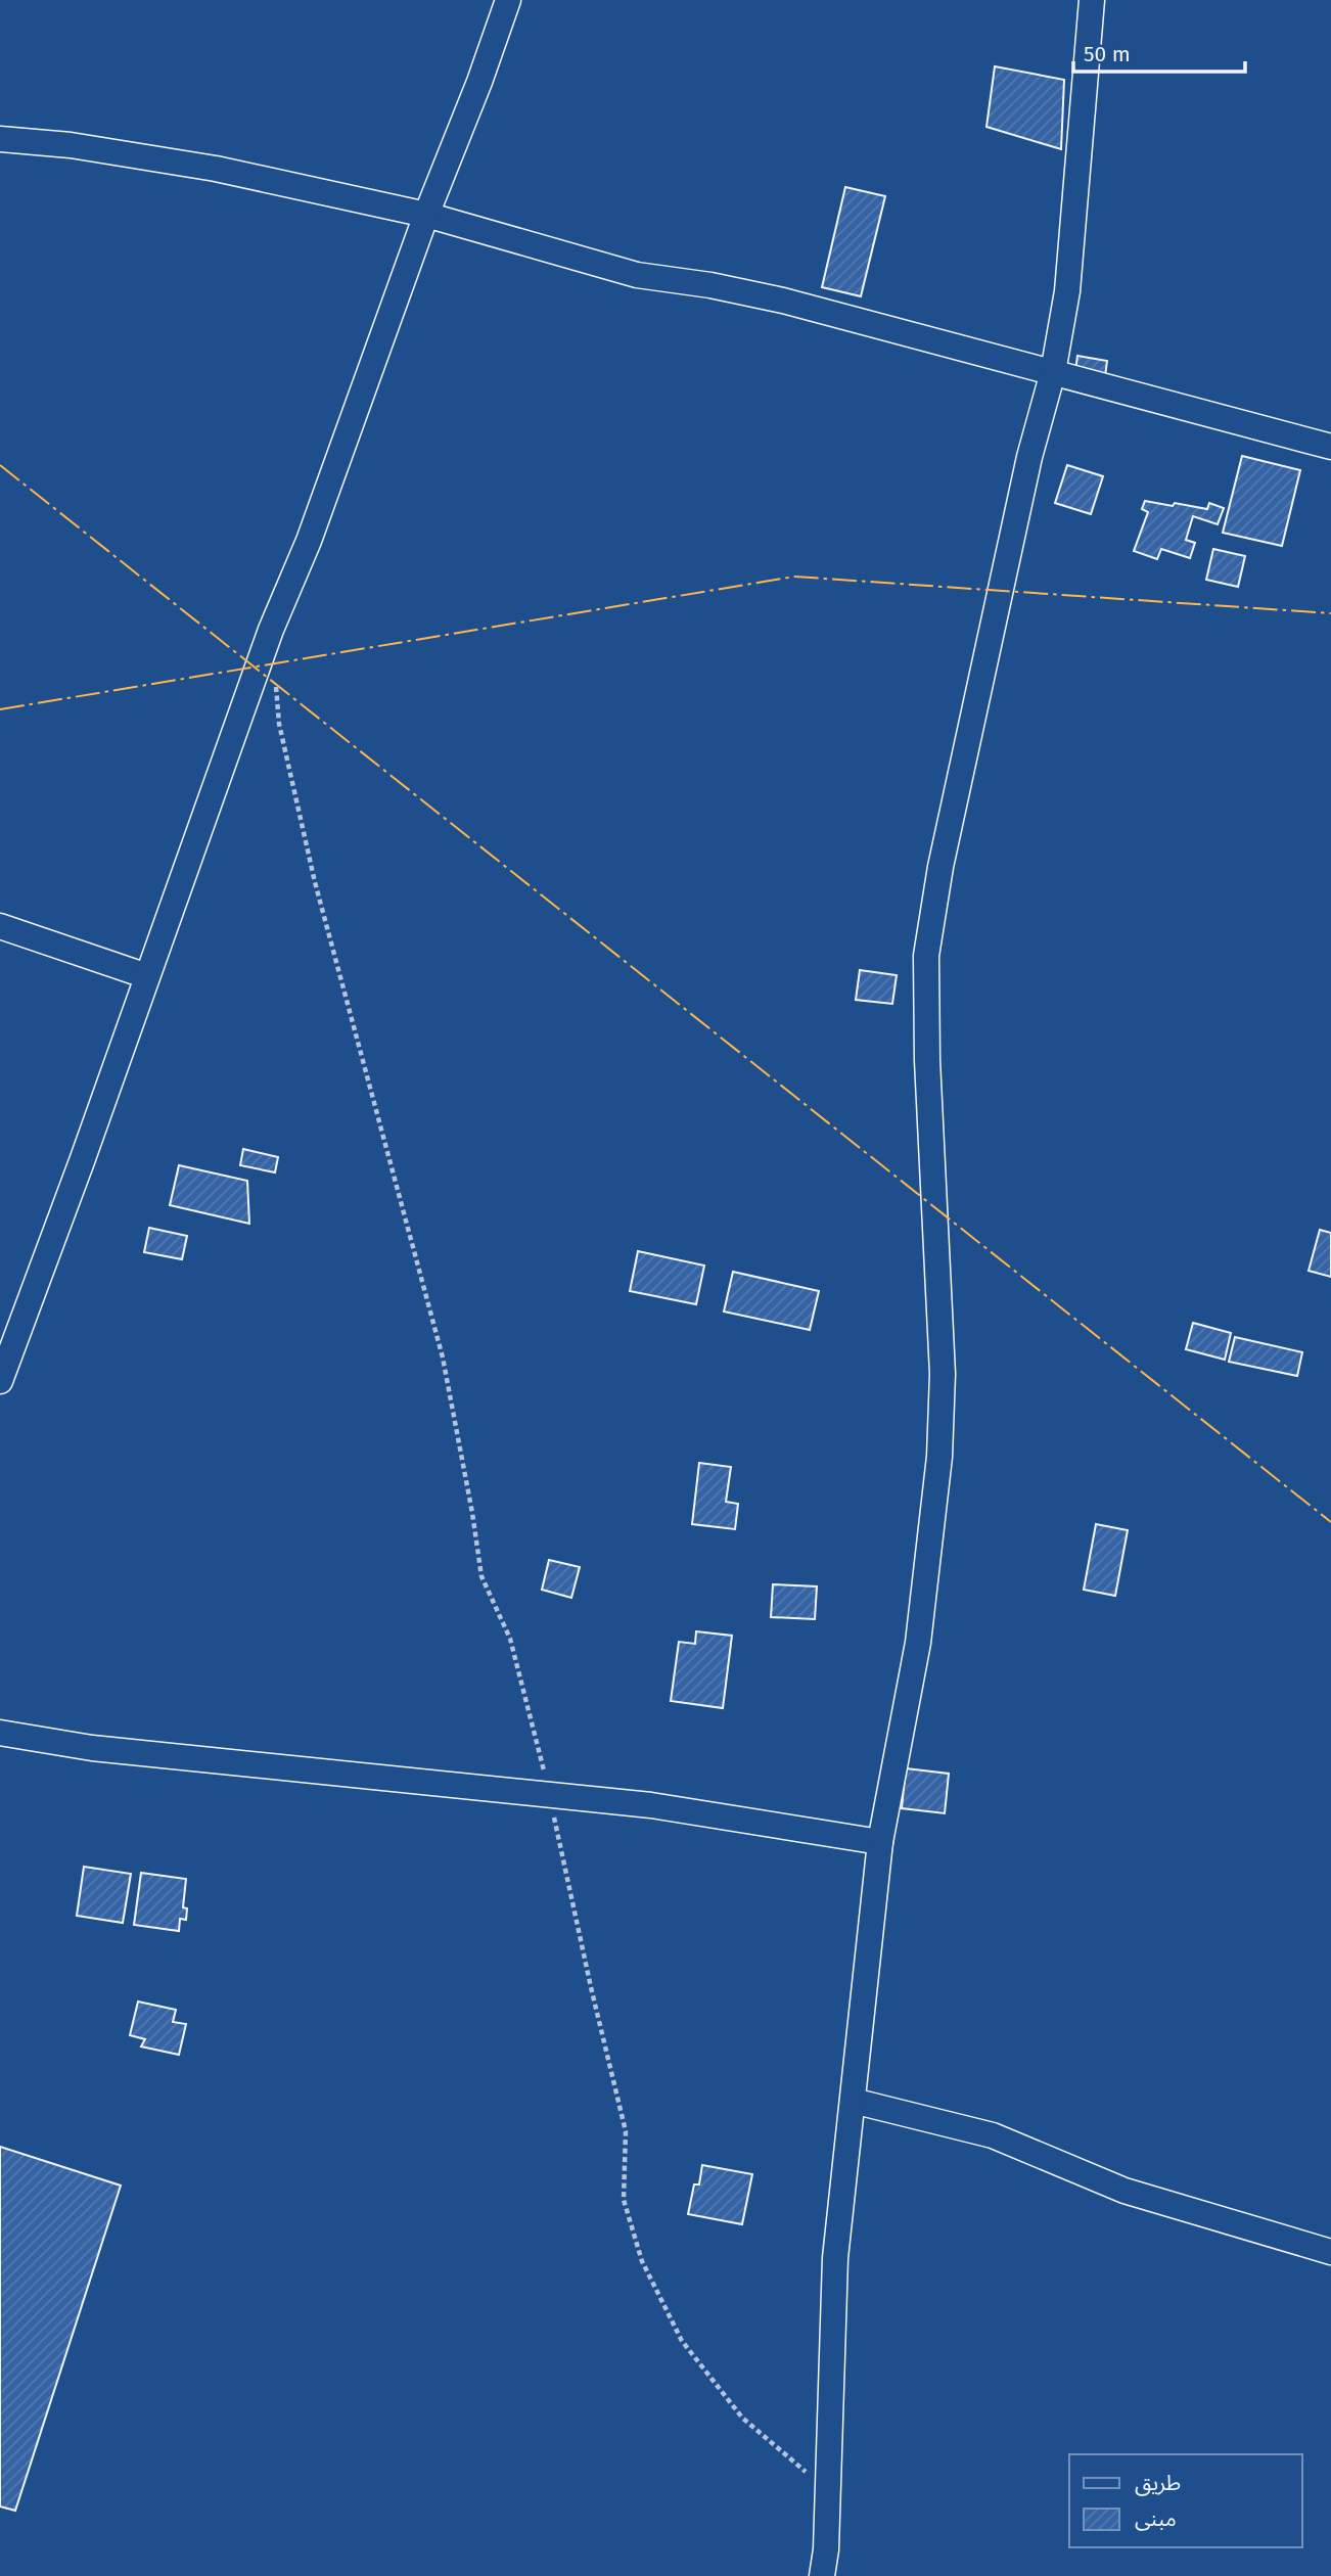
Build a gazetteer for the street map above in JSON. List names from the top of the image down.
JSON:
{
  "legend": ["طريق", "مبنى"],
  "scale_bar": "50 m"
}
